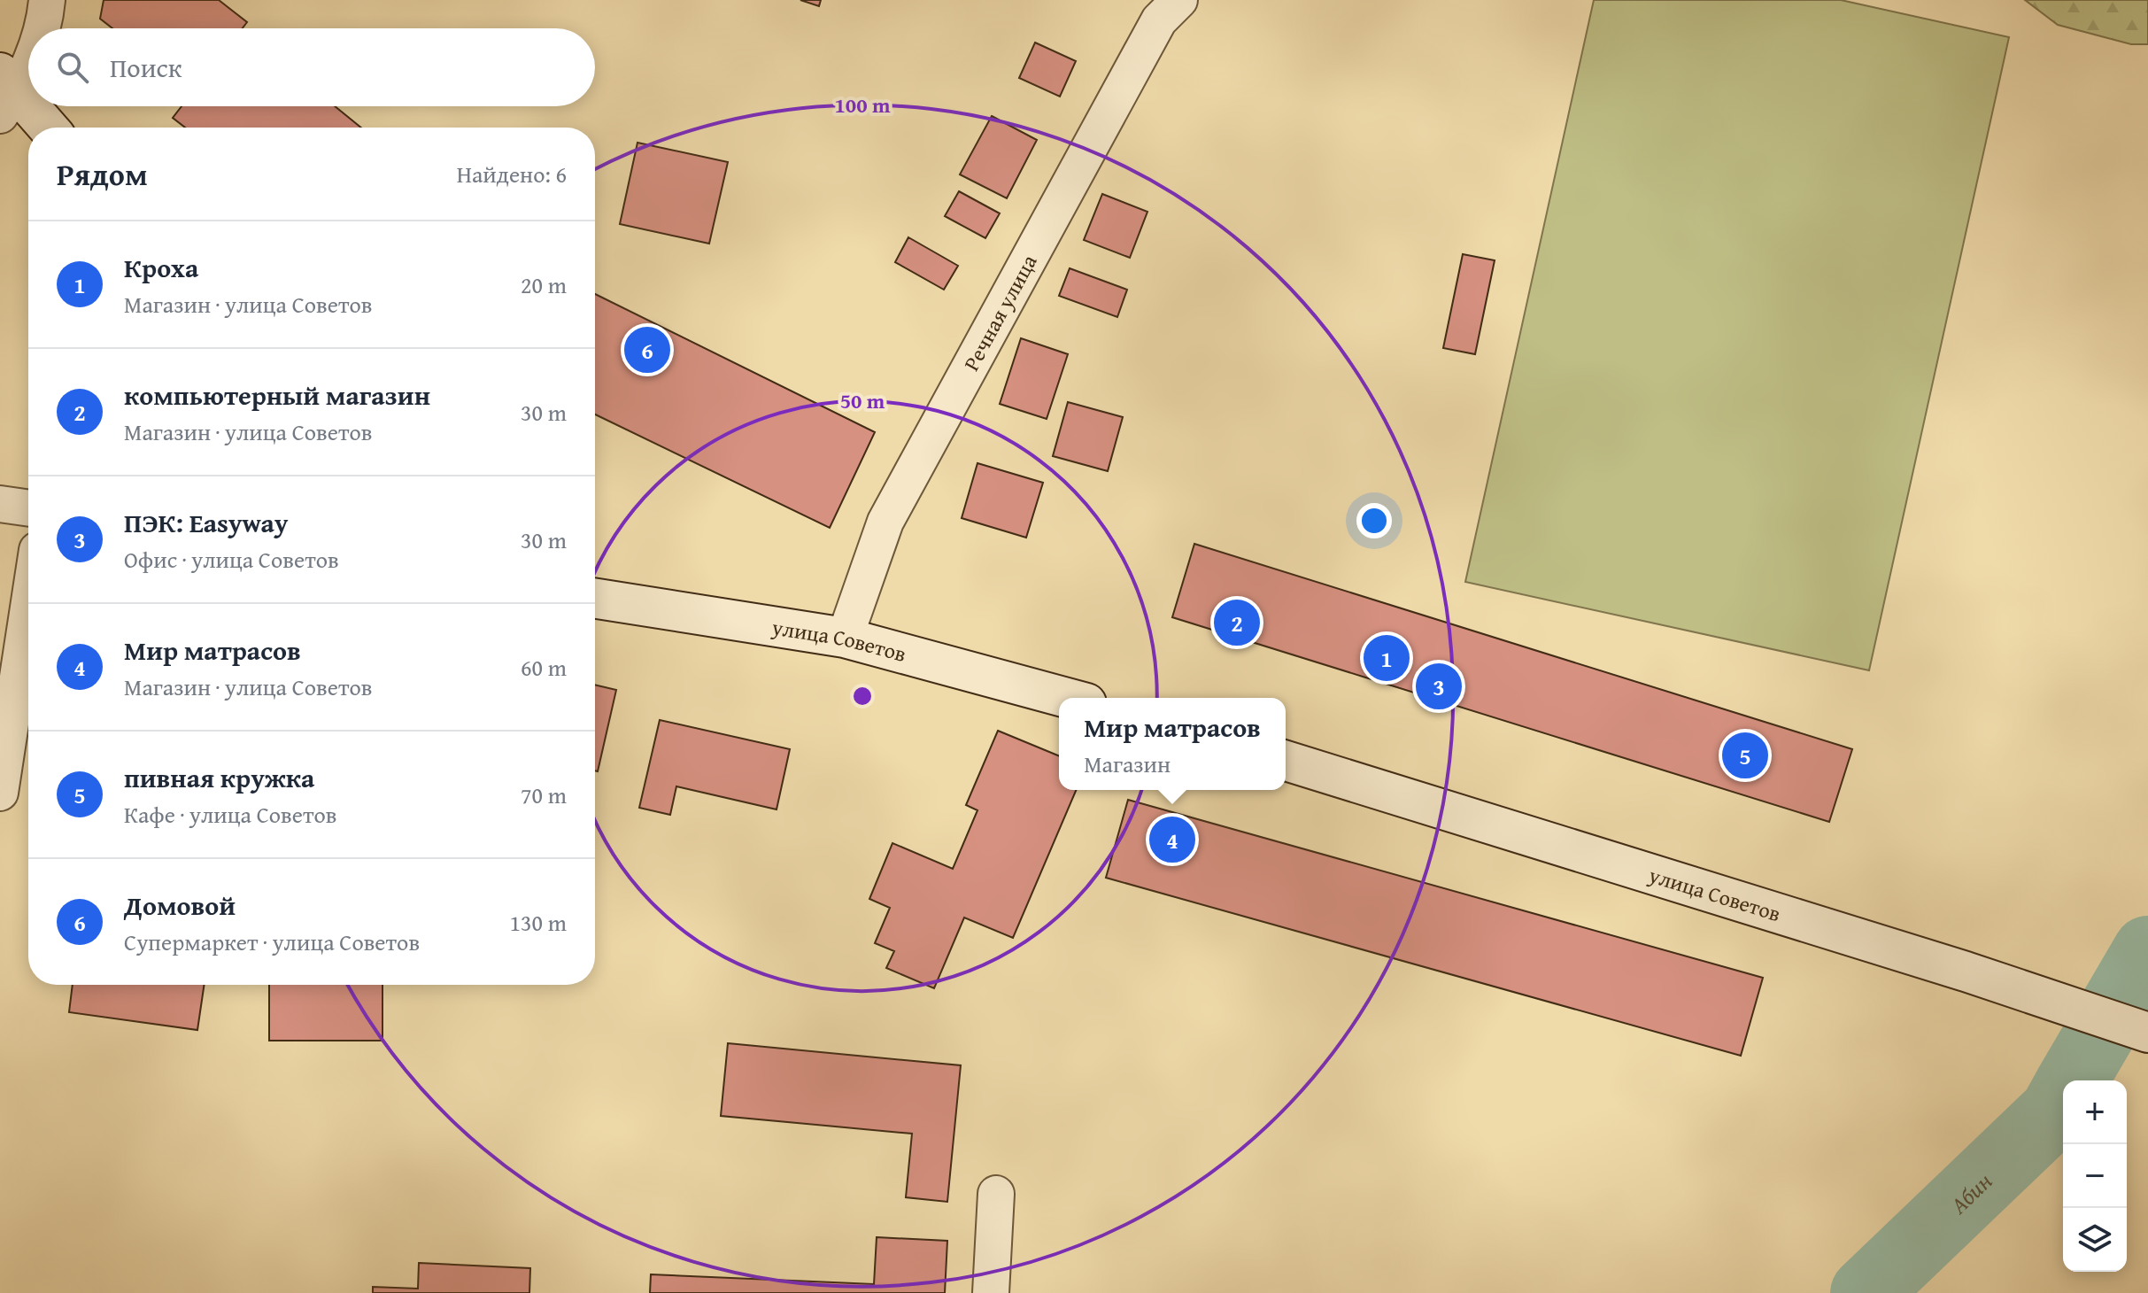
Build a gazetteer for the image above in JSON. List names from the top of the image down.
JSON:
{
  "streets": {
    "main road": ["улица Советов"],
    "street": ["Речная улица"]
  },
  "crossings": [
    ["Речная улица", "улица Советов"]
  ],
  "water": ["Абин"],
  "page": {
    "search": "Поиск",
    "heading": ["Рядом", "Найдено: 6"],
    "list": [
      {
        "mark": "1",
        "name": "Кроха",
        "note": "Магазин · улица Советов",
        "value": "20 m"
      },
      {
        "mark": "2",
        "name": "компьютерный магазин",
        "note": "Магазин · улица Советов",
        "value": "30 m"
      },
      {
        "mark": "3",
        "name": "ПЭК: Easyway",
        "note": "Офис · улица Советов",
        "value": "30 m"
      },
      {
        "mark": "4",
        "name": "Мир матрасов",
        "note": "Магазин · улица Советов",
        "value": "60 m"
      },
      {
        "mark": "5",
        "name": "пивная кружка",
        "note": "Кафе · улица Советов",
        "value": "70 m"
      },
      {
        "mark": "6",
        "name": "Домовой",
        "note": "Супермаркет · улица Советов",
        "value": "130 m"
      }
    ],
    "pins": [
      "6",
      "2",
      "1",
      "3",
      "5",
      "4"
    ],
    "popup": ["Мир матрасов", "Магазин"],
    "map_buttons": ["+", "−"]
  },
  "rings": ["100 m", "50 m"]
}
